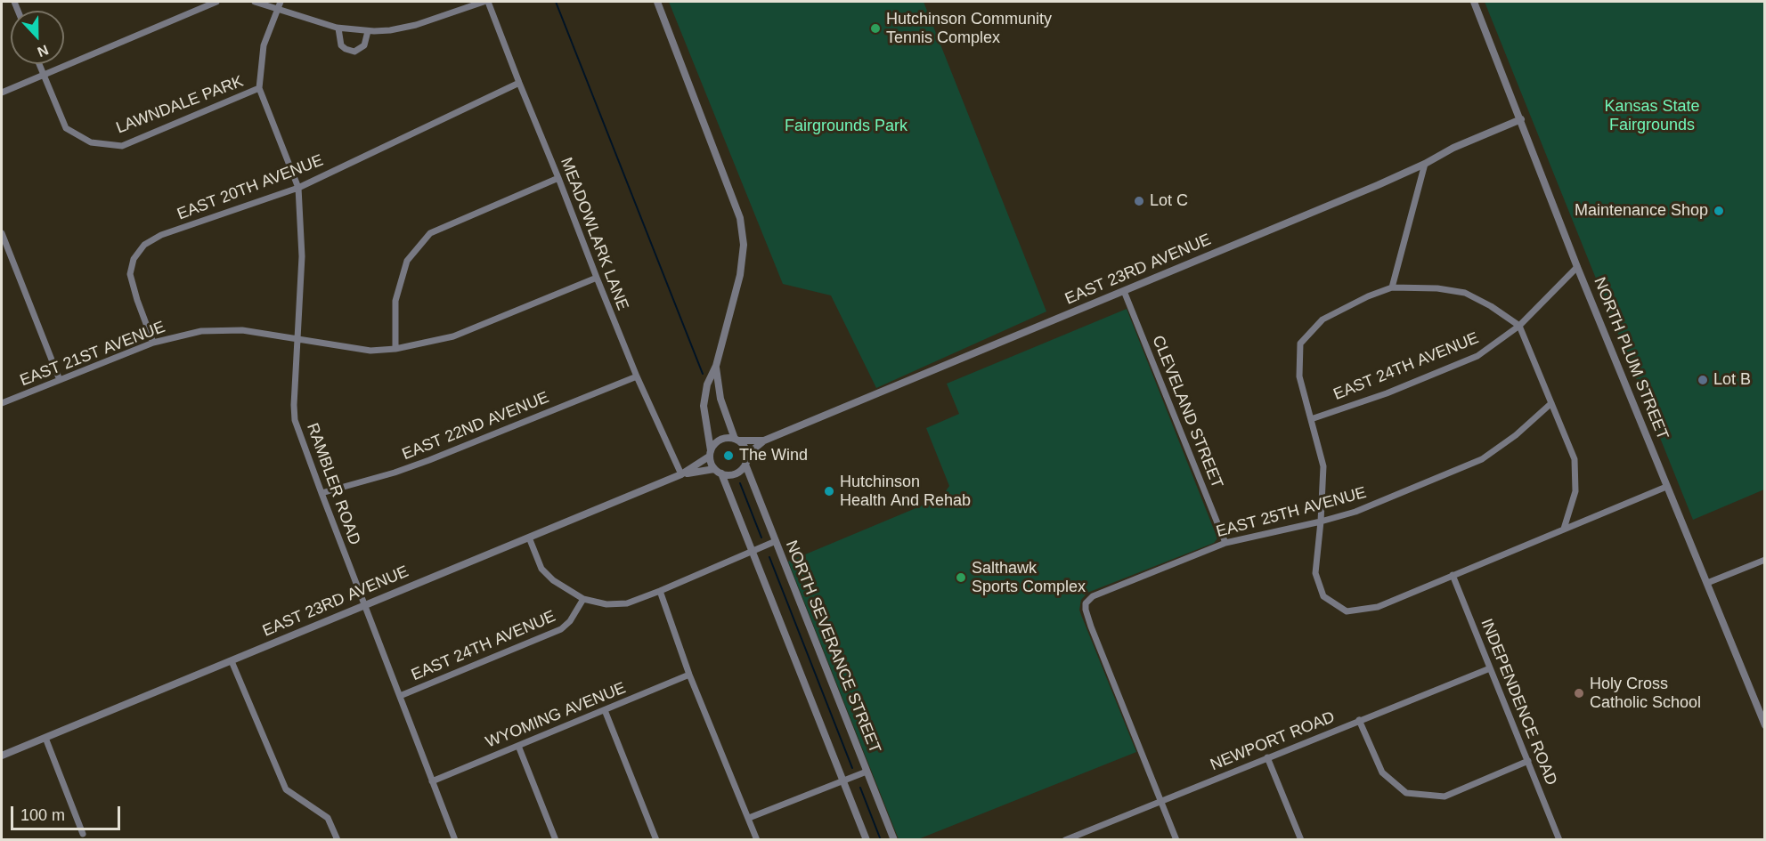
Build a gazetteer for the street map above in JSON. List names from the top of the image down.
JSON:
{
  "streets": {
    "street": [
      "LAWNDALE PARK",
      "EAST 20TH AVENUE",
      "MEADOWLARK LANE",
      "EAST 23RD AVENUE",
      "EAST 21ST AVENUE",
      "NORTH PLUM STREET",
      "EAST 24TH AVENUE",
      "CLEVELAND STREET",
      "EAST 22ND AVENUE",
      "RAMBLER ROAD",
      "EAST 25TH AVENUE",
      "NORTH SEVERANCE STREET",
      "INDEPENDENCE ROAD",
      "WYOMING AVENUE",
      "NEWPORT ROAD"
    ]
  },
  "crossings": [
    ["LAWNDALE PARK", "RAMBLER ROAD"],
    ["EAST 20TH AVENUE", "MEADOWLARK LANE"],
    ["EAST 20TH AVENUE", "EAST 21ST AVENUE"],
    ["EAST 20TH AVENUE", "RAMBLER ROAD"],
    ["MEADOWLARK LANE", "EAST 23RD AVENUE"],
    ["MEADOWLARK LANE", "EAST 21ST AVENUE"],
    ["MEADOWLARK LANE", "EAST 22ND AVENUE"],
    ["EAST 23RD AVENUE", "NORTH PLUM STREET"],
    ["EAST 23RD AVENUE", "CLEVELAND STREET"],
    ["EAST 23RD AVENUE", "RAMBLER ROAD"],
    ["EAST 23RD AVENUE", "NORTH SEVERANCE STREET"],
    ["EAST 21ST AVENUE", "RAMBLER ROAD"],
    ["NORTH PLUM STREET", "EAST 24TH AVENUE"],
    ["EAST 24TH AVENUE", "RAMBLER ROAD"],
    ["CLEVELAND STREET", "EAST 25TH AVENUE"],
    ["EAST 22ND AVENUE", "RAMBLER ROAD"],
    ["RAMBLER ROAD", "WYOMING AVENUE"],
    ["EAST 25TH AVENUE", "NEWPORT ROAD"],
    ["INDEPENDENCE ROAD", "NEWPORT ROAD"]
  ],
  "parks": ["Kansas State Fairgrounds", "Fairgrounds Park"],
  "places": [
    "Hutchinson Community Tennis Complex",
    "Lot C",
    "Maintenance Shop",
    "Lot B",
    "The Wind",
    "Hutchinson Health And Rehab",
    "Salthawk Sports Complex",
    "Holy Cross Catholic School"
  ],
  "scale_bar": "100 m",
  "north": "bottom"
}
